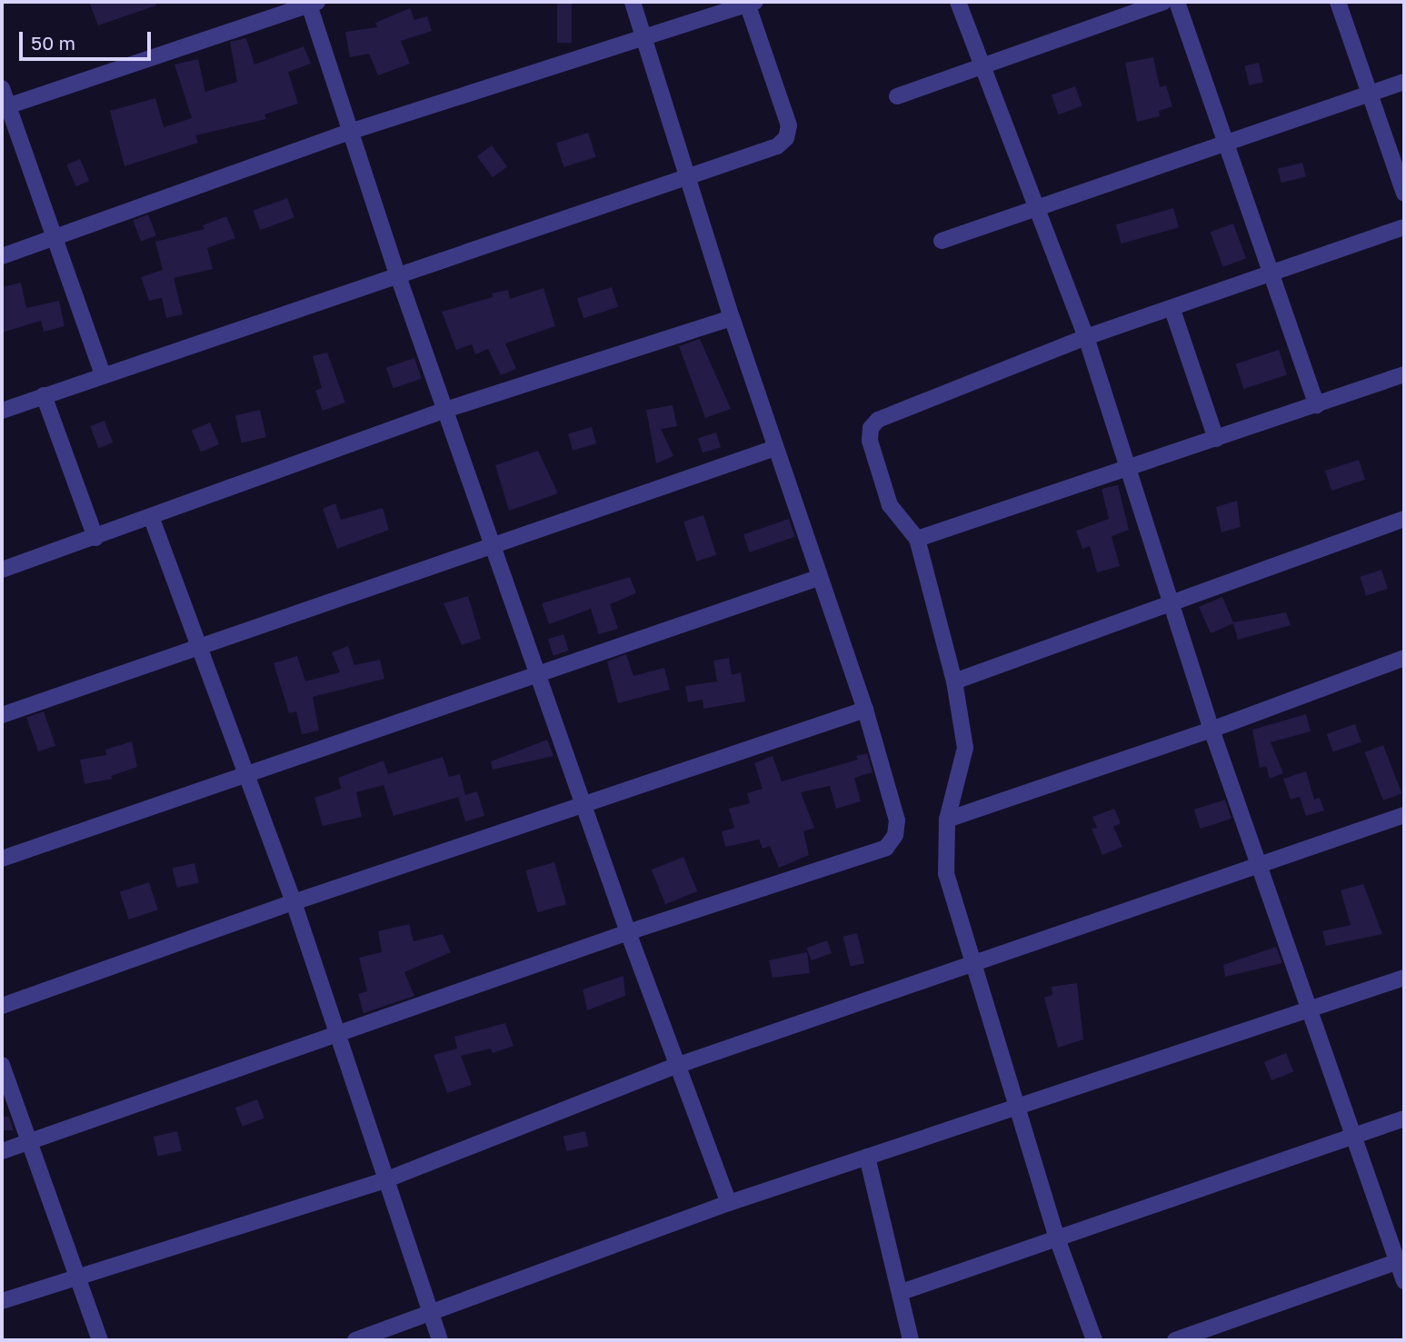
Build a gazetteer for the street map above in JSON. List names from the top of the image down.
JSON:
{
  "scale_bar": "50 m"
}
